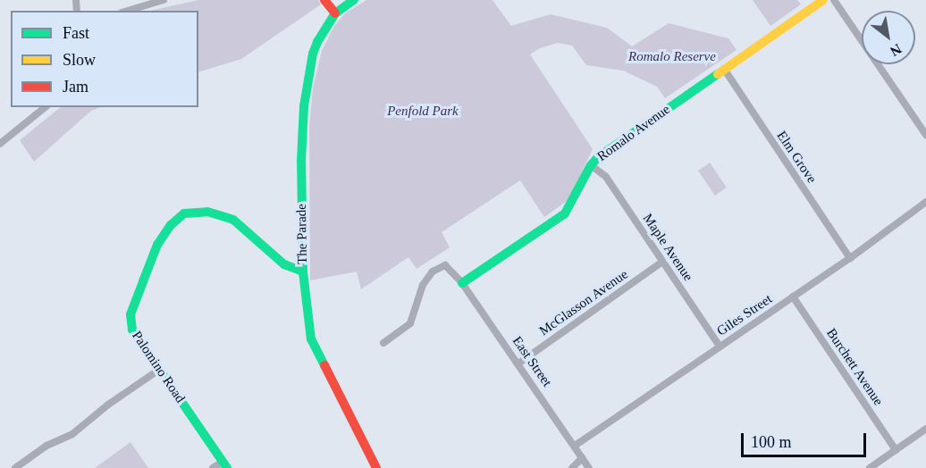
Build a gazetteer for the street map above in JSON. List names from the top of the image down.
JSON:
{
  "streets": {
    "street": [
      "Romalo Avenue",
      "Elm Grove",
      "The Parade",
      "Maple Avenue",
      "McGlasson Avenue",
      "Giles Street",
      "East Street",
      "Palomino Road",
      "Burchett Avenue"
    ]
  },
  "crossings": [
    ["Romalo Avenue", "Elm Grove"],
    ["Romalo Avenue", "Maple Avenue"],
    ["Romalo Avenue", "East Street"],
    ["Elm Grove", "Giles Street"],
    ["The Parade", "Palomino Road"],
    ["Maple Avenue", "McGlasson Avenue"],
    ["Maple Avenue", "Giles Street"],
    ["McGlasson Avenue", "East Street"],
    ["Giles Street", "East Street"],
    ["Giles Street", "Burchett Avenue"]
  ],
  "parks": ["Romalo Reserve", "Penfold Park"],
  "legend": ["Fast", "Slow", "Jam"],
  "scale_bar": "100 m",
  "north": "bottom right"
}
